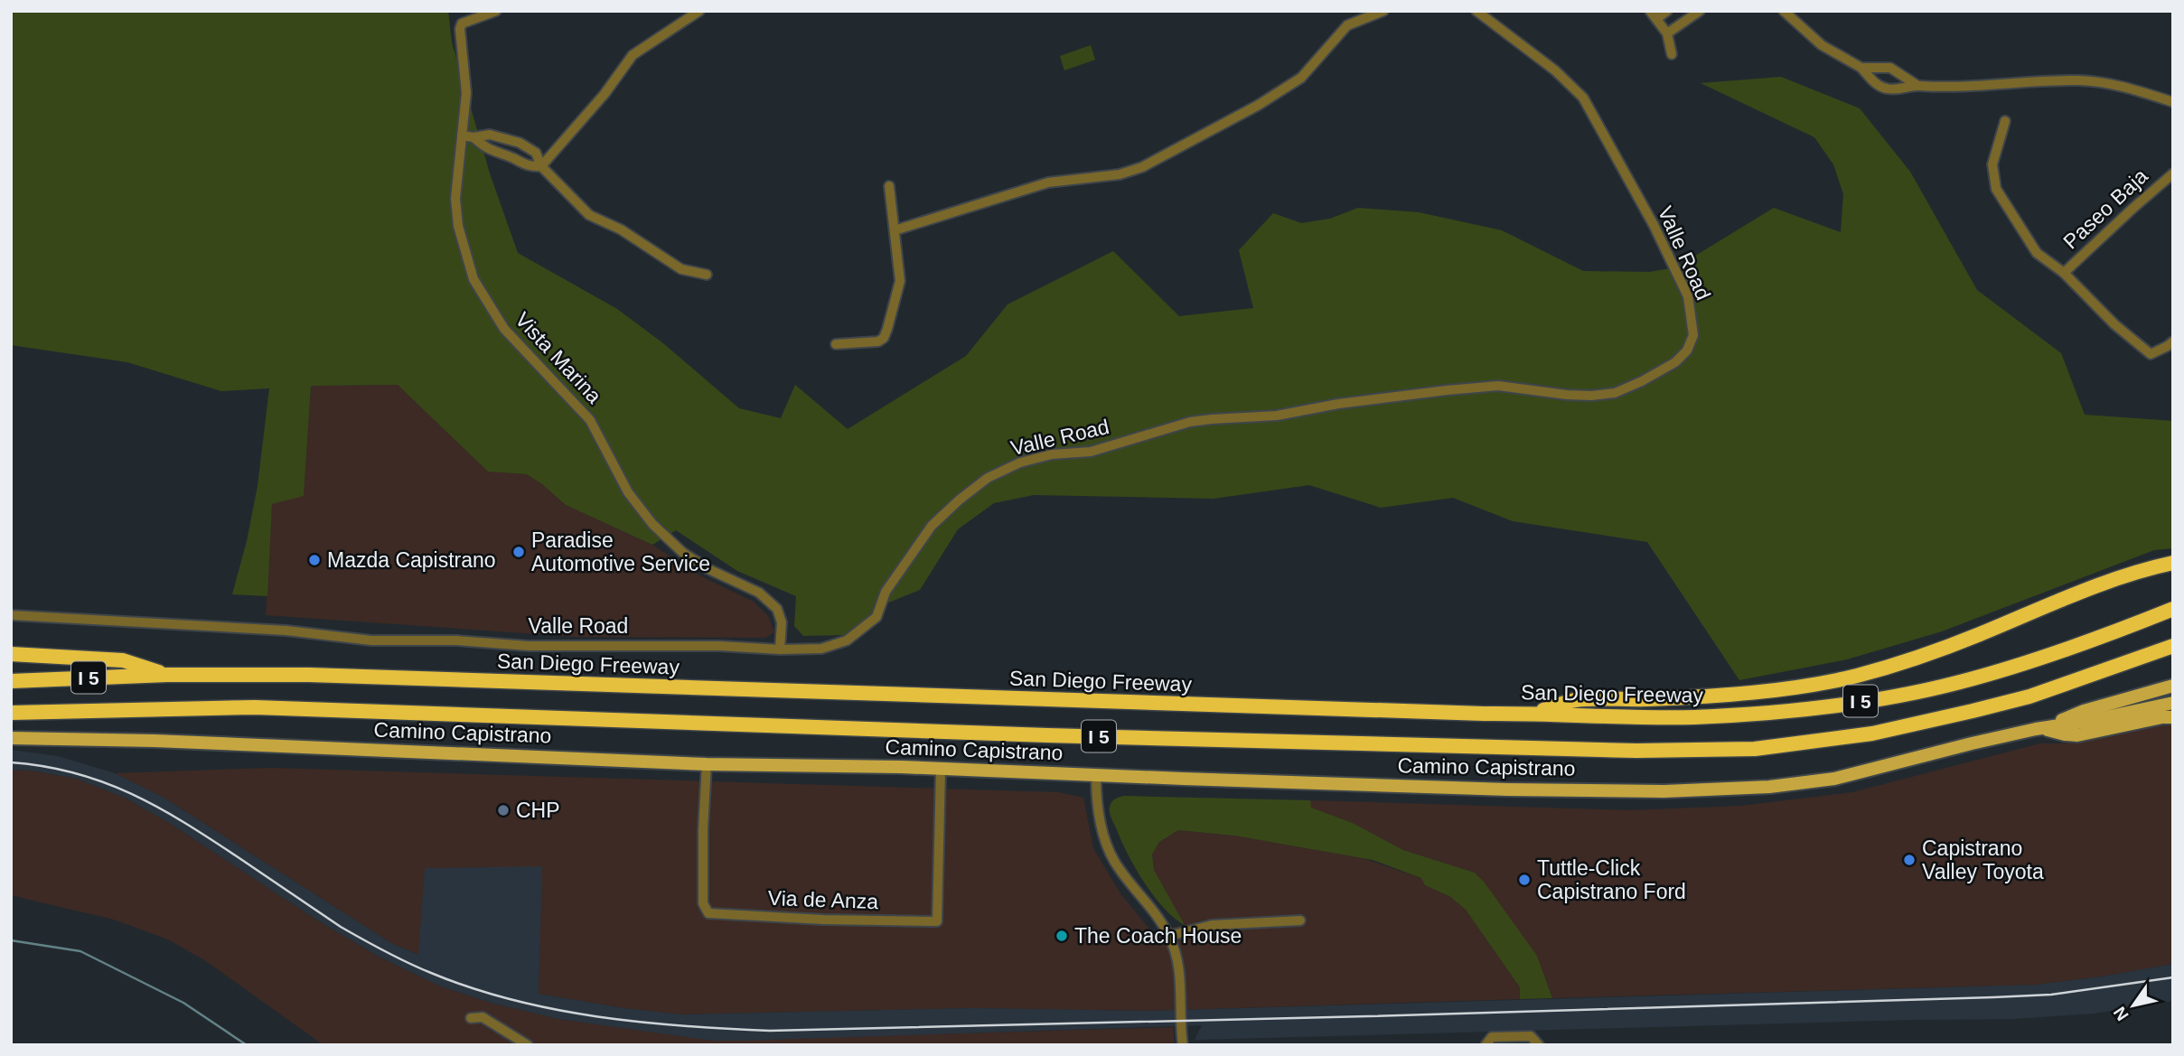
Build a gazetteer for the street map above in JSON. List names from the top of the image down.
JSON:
{
  "streets": {
    "highway": ["San Diego Freeway", "I 5"],
    "main road": ["Camino Capistrano"],
    "street": [
      "Paseo Baja",
      "Valle Road",
      "Vista Marina",
      "Via de Anza"
    ]
  },
  "crossings": [
    ["Valle Road", "Vista Marina"],
    ["Camino Capistrano", "Via de Anza"]
  ],
  "places": [
    "Paradise Automotive Service",
    "Mazda Capistrano",
    "CHP",
    "Capistrano Valley Toyota",
    "Tuttle-Click Capistrano Ford",
    "The Coach House"
  ],
  "north": "bottom left"
}
